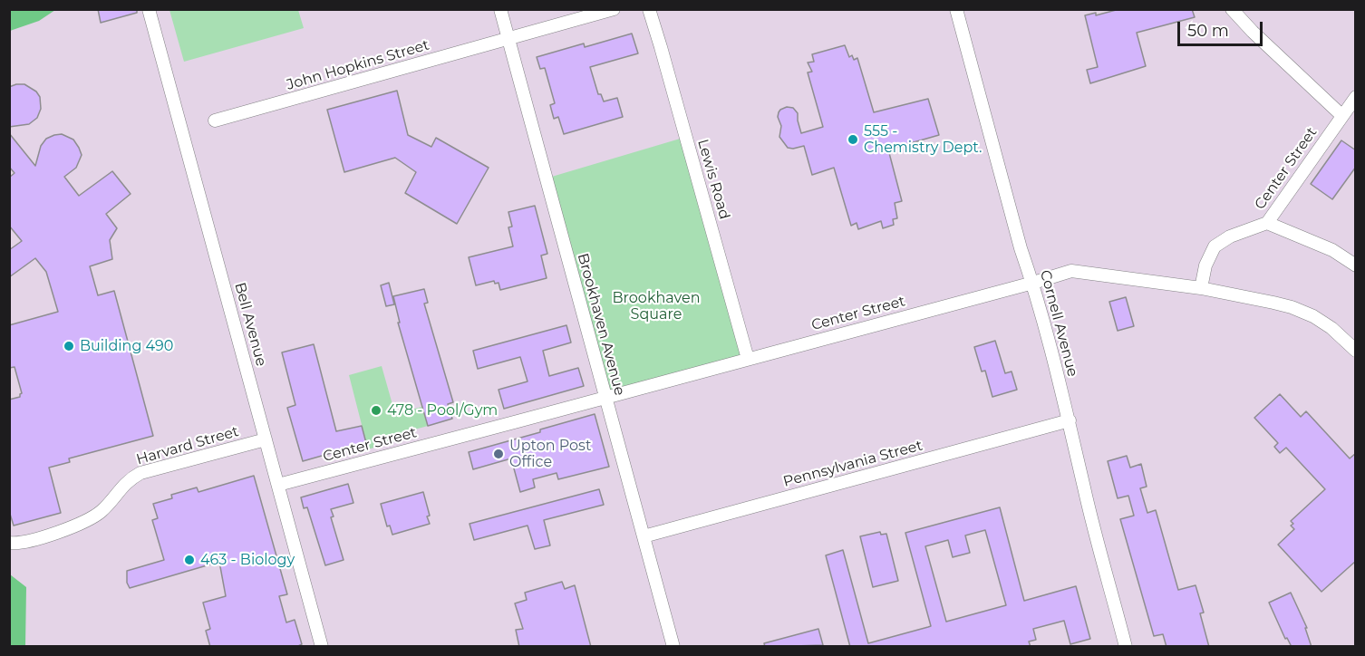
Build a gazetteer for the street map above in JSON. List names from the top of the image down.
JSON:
{
  "streets": {
    "street": [
      "John Hopkins Street",
      "Center Street",
      "Lewis Road",
      "Cornell Avenue",
      "Bell Avenue",
      "Brookhaven Avenue",
      "Harvard Street",
      "Pennsylvania Street"
    ]
  },
  "crossings": [
    ["John Hopkins Street", "Brookhaven Avenue"],
    ["Center Street", "Lewis Road"],
    ["Center Street", "Cornell Avenue"],
    ["Center Street", "Bell Avenue"],
    ["Center Street", "Brookhaven Avenue"],
    ["Cornell Avenue", "Pennsylvania Street"],
    ["Bell Avenue", "Harvard Street"],
    ["Brookhaven Avenue", "Pennsylvania Street"]
  ],
  "parks": ["Brookhaven Square"],
  "places": [
    "555 - Chemistry Dept.",
    "Building 490",
    "478 - Pool/Gym",
    "Upton Post Office",
    "463 - Biology"
  ],
  "scale_bar": "50 m"
}
